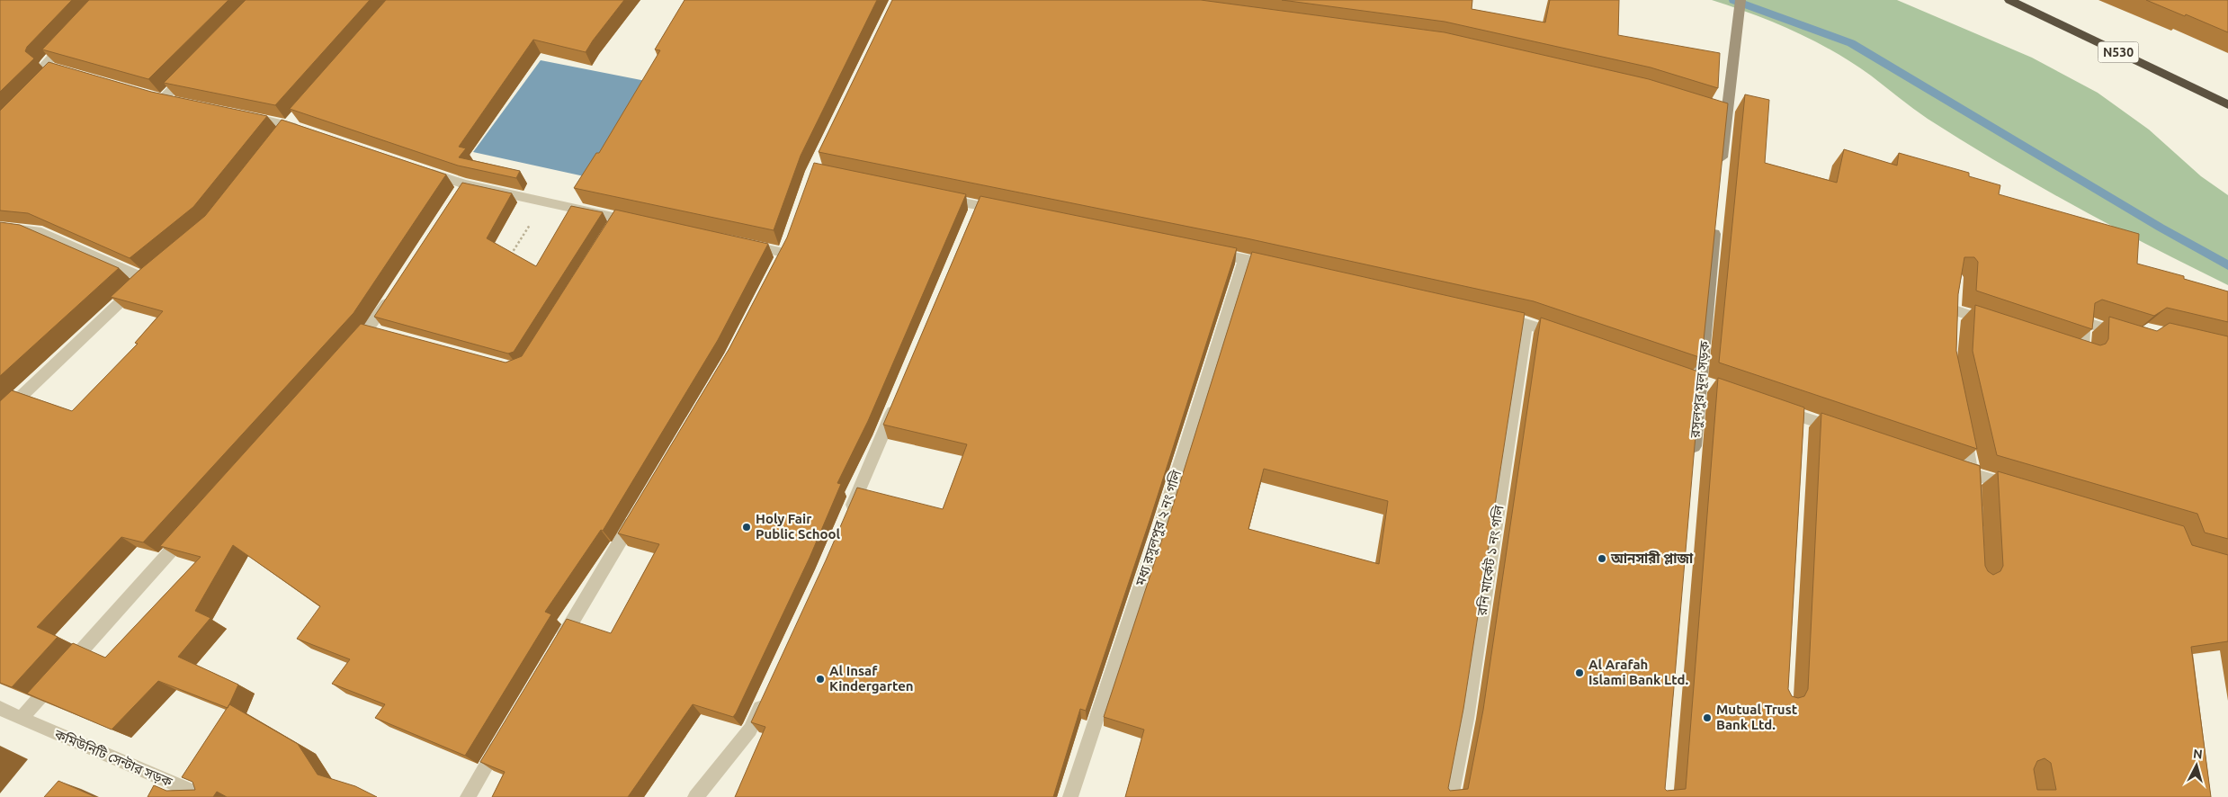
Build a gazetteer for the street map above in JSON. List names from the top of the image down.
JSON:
{
  "streets": {
    "highway": ["N530"],
    "street": [
      "রসুলপুর মূল সড়ক",
      "মধ্য রসুলপুর ২ নং গলি",
      "রনি মার্কেট ১ নং গলি",
      "কমিউনিটি সেন্টার সড়ক"
    ]
  },
  "places": [
    "Holy Fair Public School",
    "আনসারী প্লাজা",
    "Al Arafah Islami Bank Ltd.",
    "Al Insaf Kindergarten",
    "Mutual Trust Bank Ltd."
  ],
  "north": "top"
}
